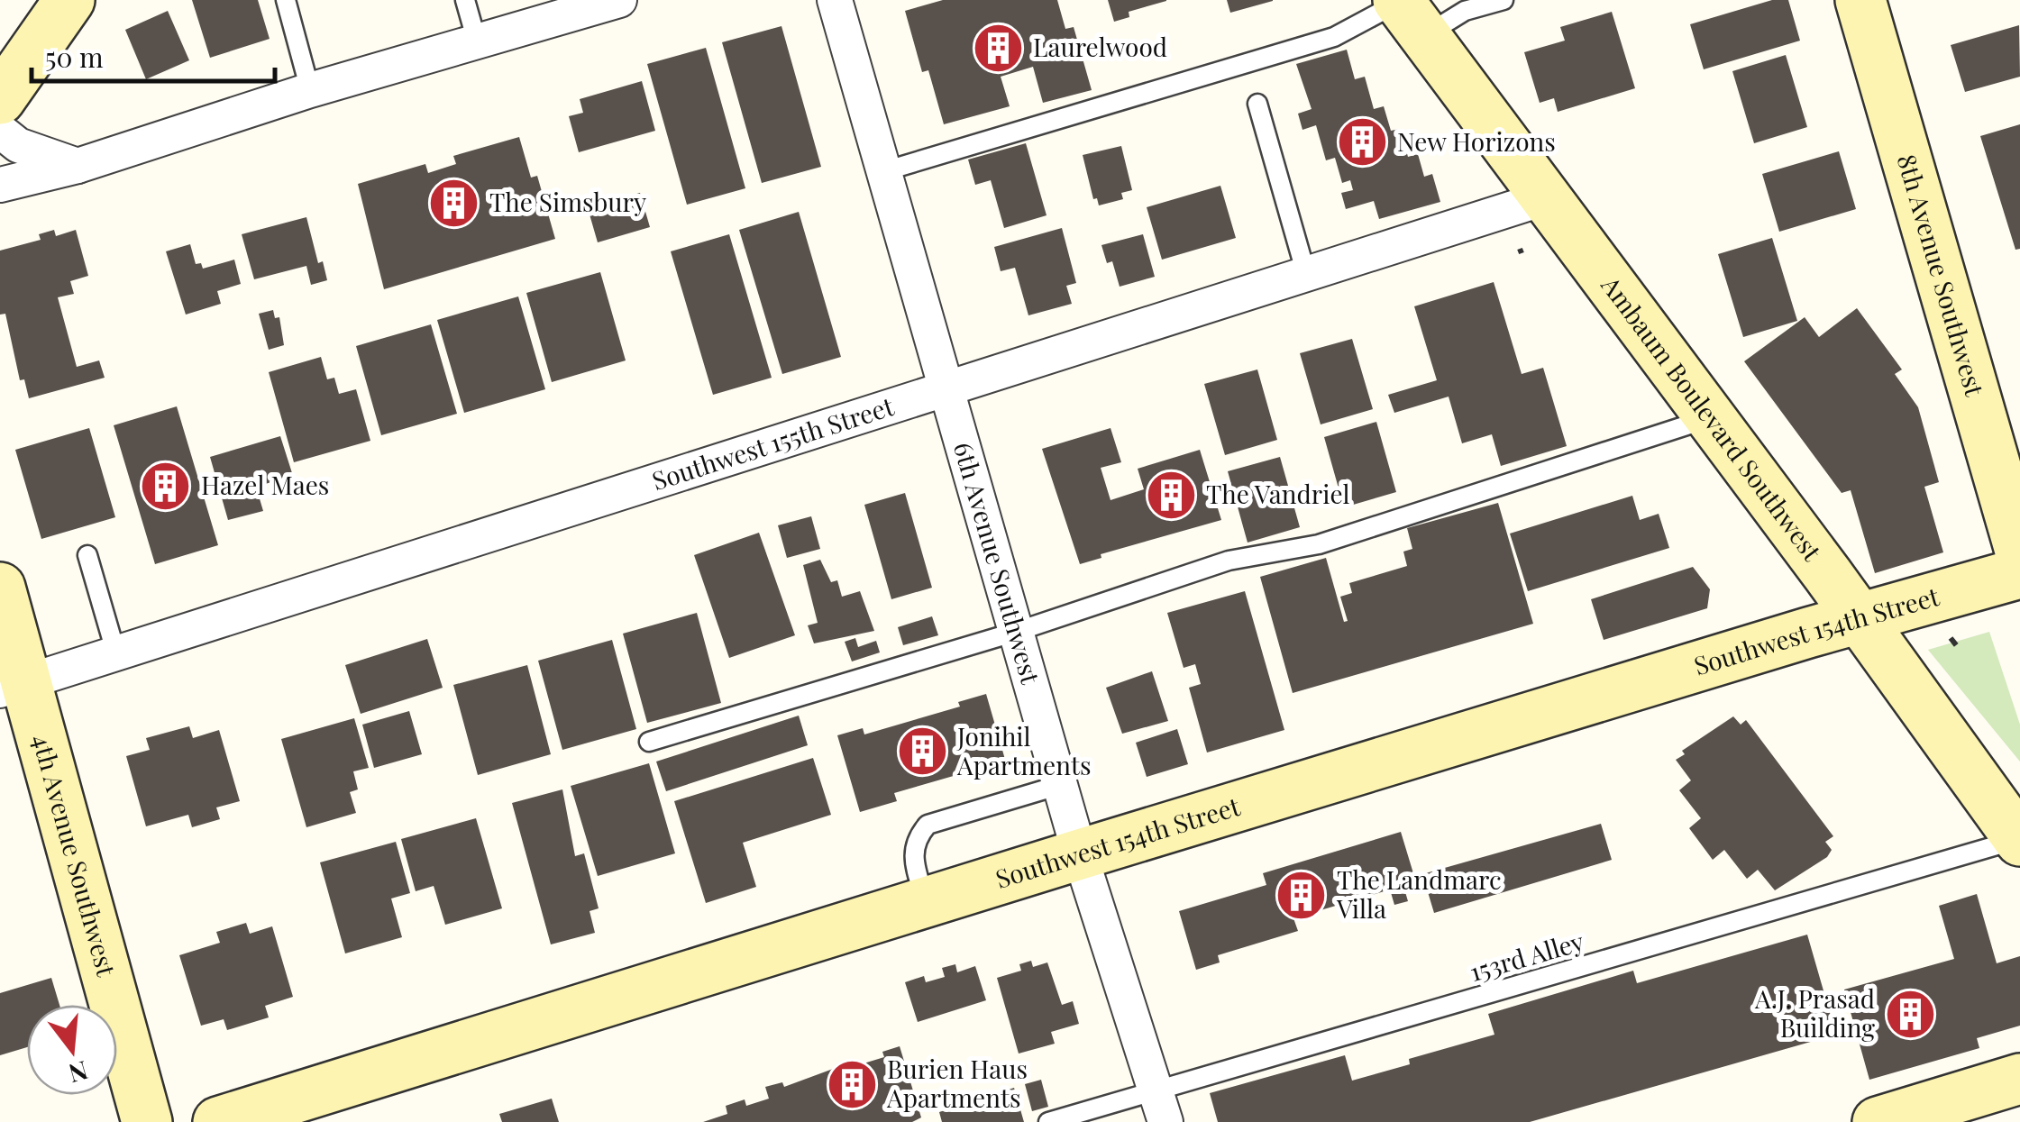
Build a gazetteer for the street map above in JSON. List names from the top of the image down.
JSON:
{
  "streets": {
    "street": [
      "8th Avenue Southwest",
      "Ambaum Boulevard Southwest",
      "Southwest 155th Street",
      "6th Avenue Southwest",
      "Southwest 154th Street",
      "4th Avenue Southwest"
    ],
    "lane": ["153rd Alley"]
  },
  "crossings": [
    ["Ambaum Boulevard Southwest", "Southwest 155th Street"],
    ["Ambaum Boulevard Southwest", "Southwest 154th Street"],
    ["Ambaum Boulevard Southwest", "153rd Alley"],
    ["Southwest 155th Street", "6th Avenue Southwest"],
    ["Southwest 155th Street", "4th Avenue Southwest"],
    ["6th Avenue Southwest", "Southwest 154th Street"],
    ["6th Avenue Southwest", "153rd Alley"]
  ],
  "places": {
    "building": [
      "Laurelwood",
      "New Horizons",
      "The Simsbury",
      "Hazel Maes",
      "The Vandriel",
      "Jonihil Apartments",
      "The Landmarc Villa",
      "A.J. Prasad Building",
      "Burien Haus Apartments"
    ]
  },
  "scale_bar": "50 m",
  "north": "bottom"
}
